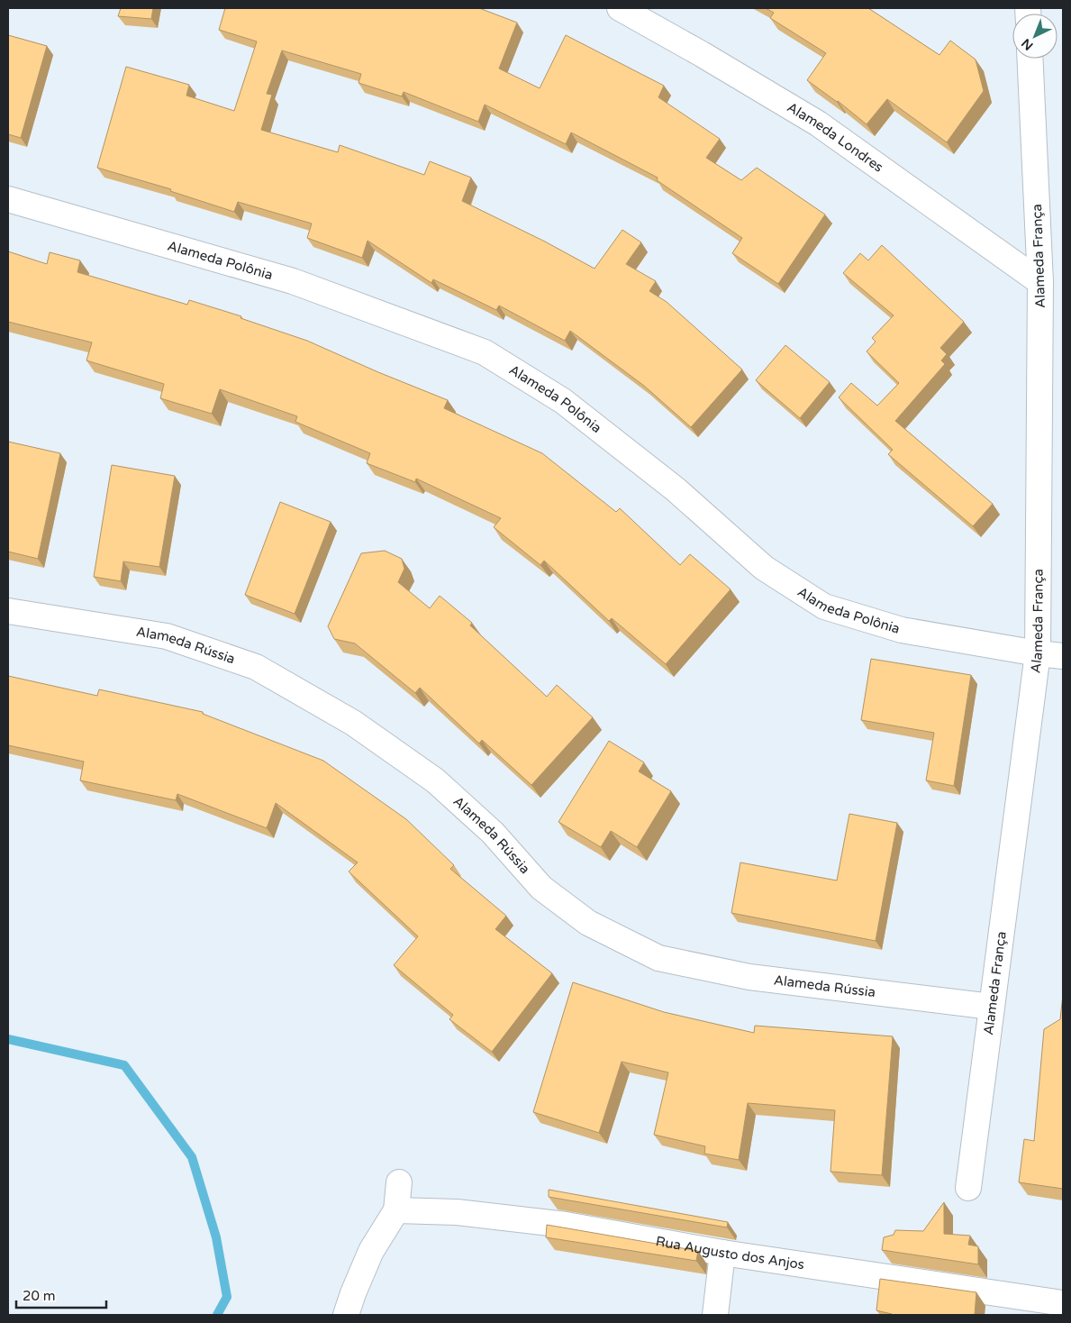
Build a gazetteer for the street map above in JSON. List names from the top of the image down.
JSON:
{
  "streets": {
    "street": [
      "Alameda Londres",
      "Alameda França",
      "Alameda Polônia",
      "Alameda Rússia",
      "Rua Augusto dos Anjos"
    ]
  },
  "crossings": [
    ["Alameda Londres", "Alameda França"],
    ["Alameda França", "Alameda Polônia"],
    ["Alameda França", "Alameda Rússia"]
  ],
  "scale_bar": "20 m",
  "north": "bottom left"
}
